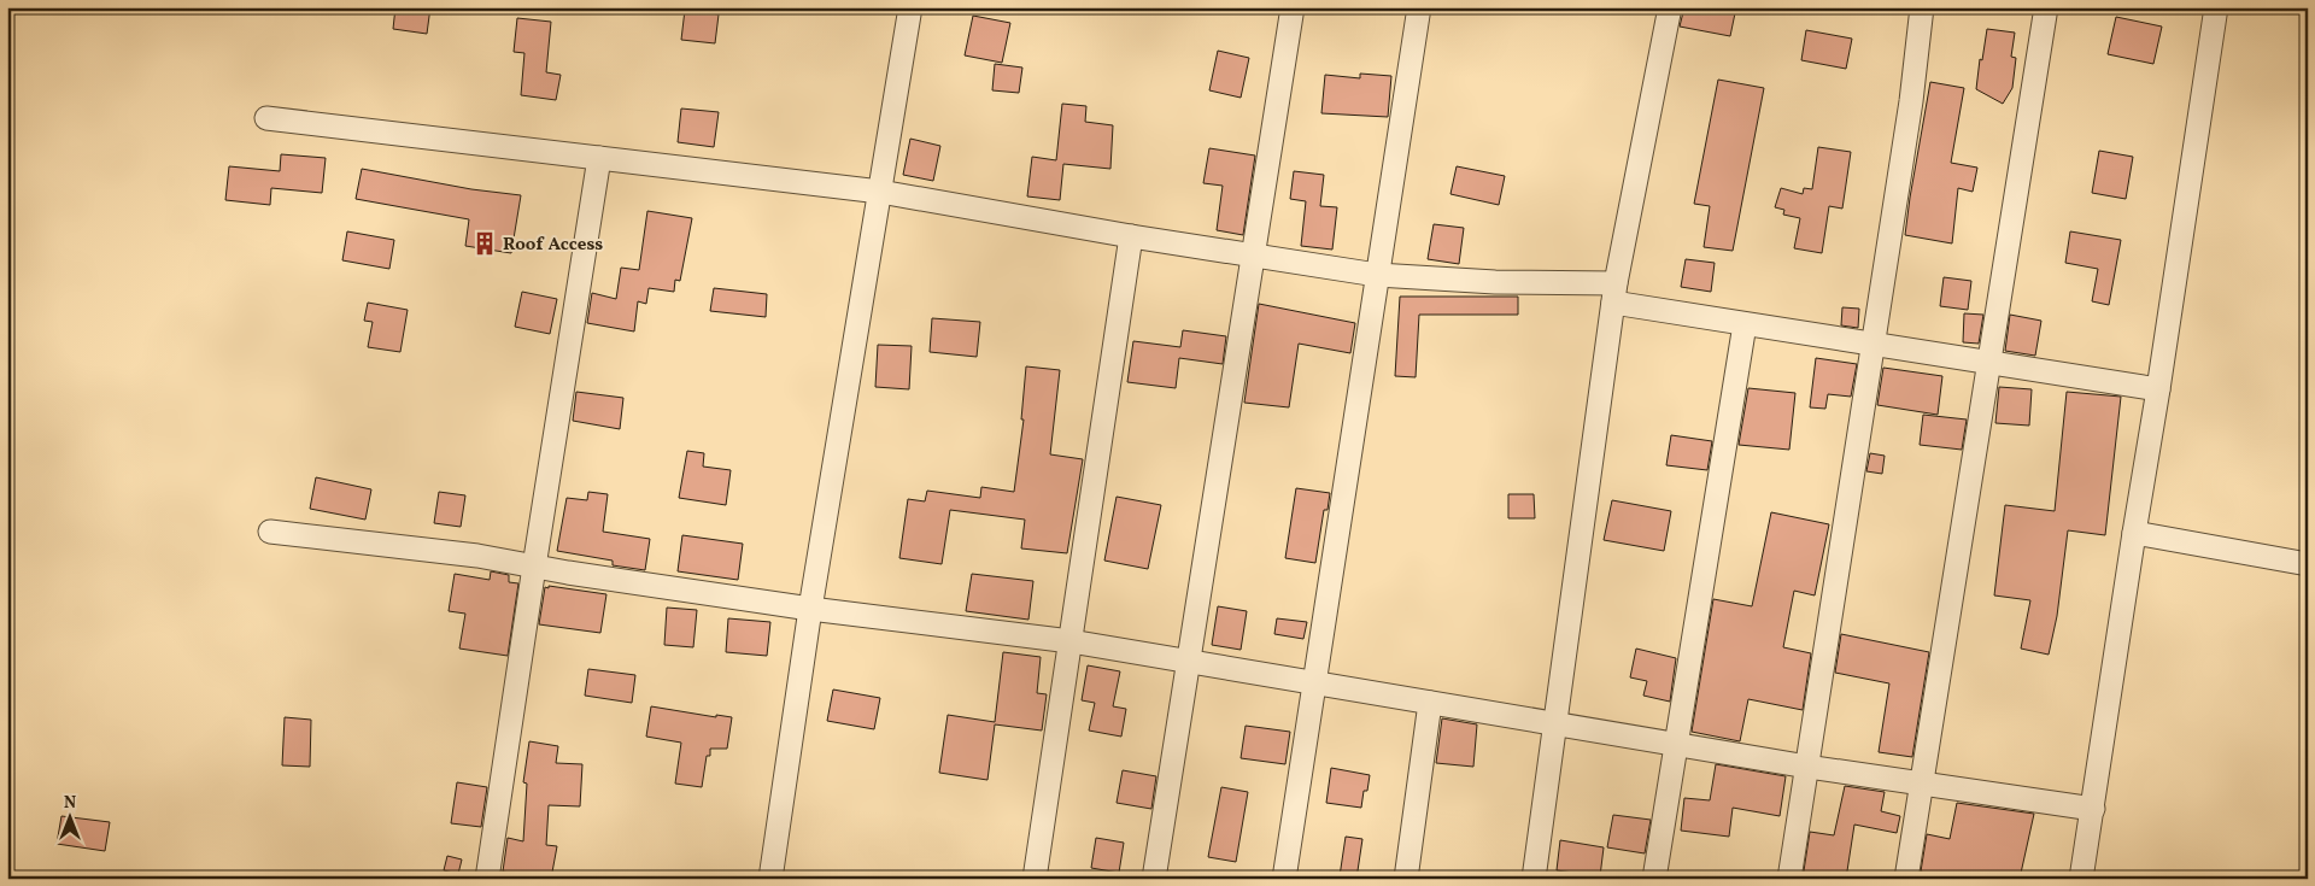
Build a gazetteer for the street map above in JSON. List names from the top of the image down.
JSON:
{
  "places": {
    "building": ["Roof Access"]
  },
  "north": "top"
}
